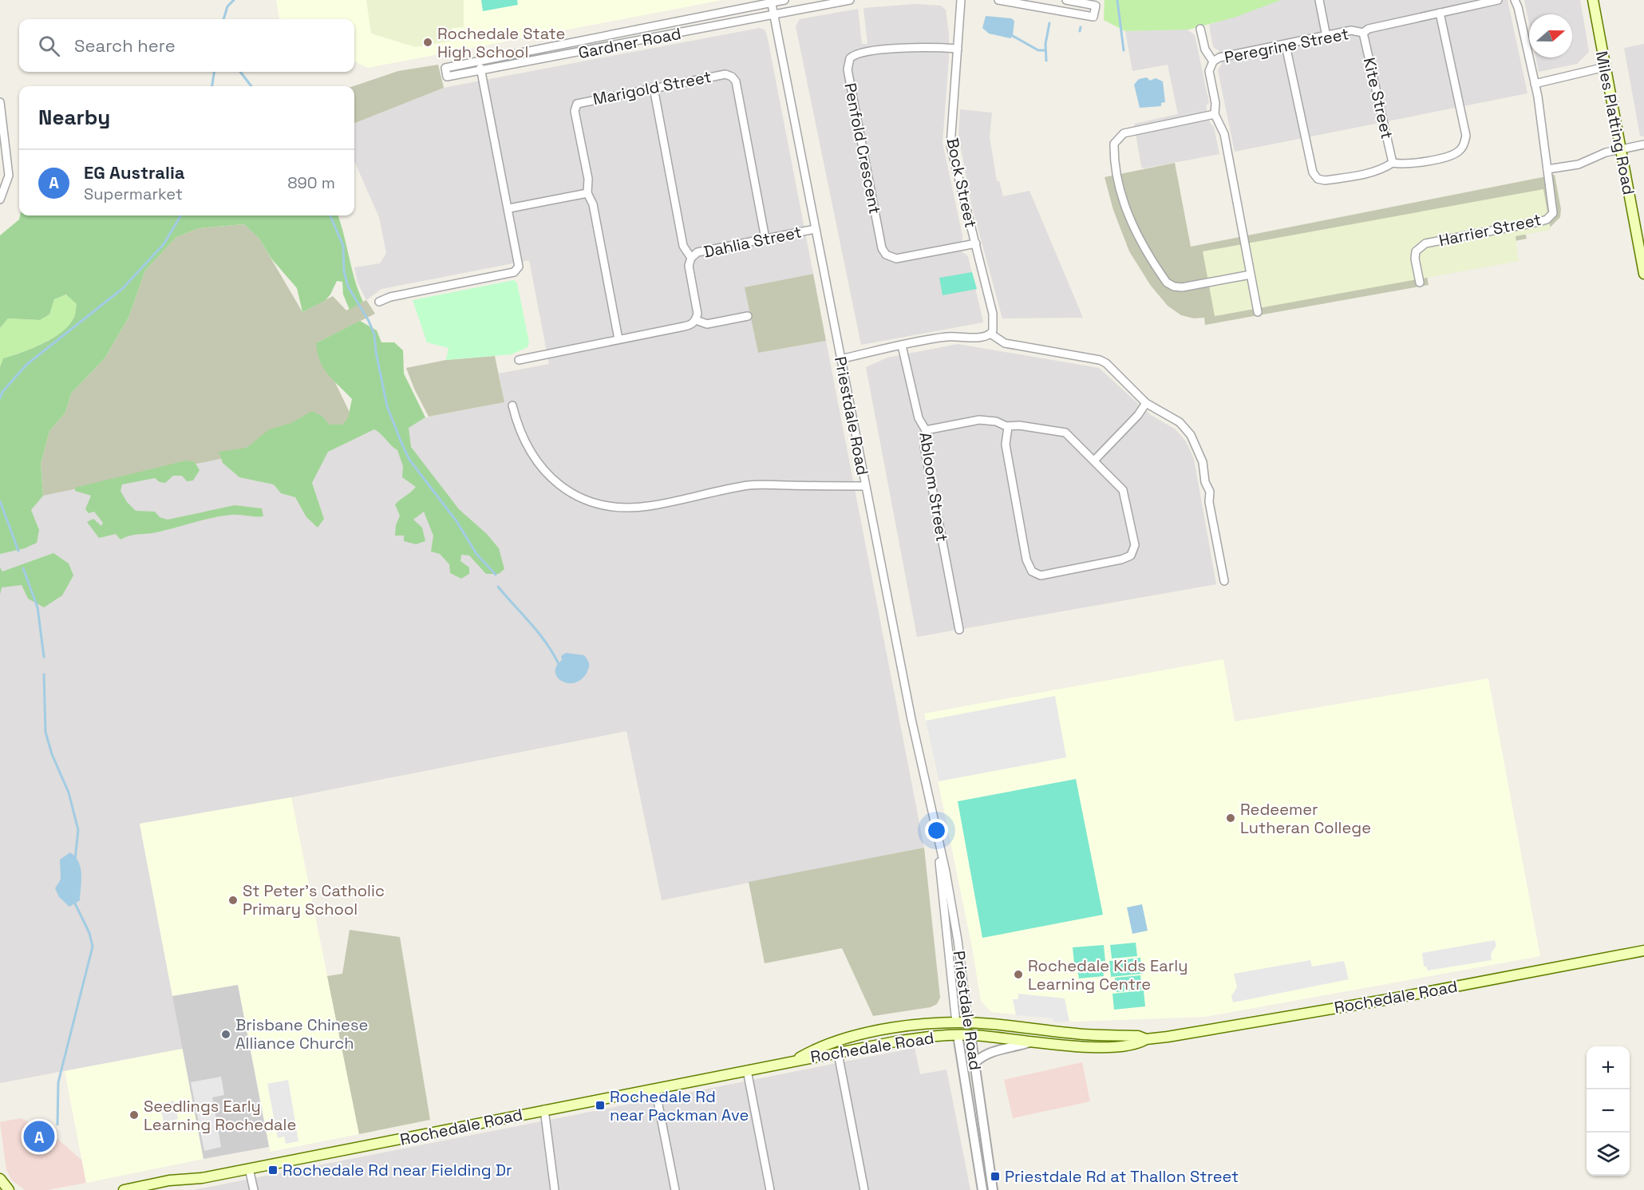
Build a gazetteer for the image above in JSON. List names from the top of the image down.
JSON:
{
  "streets": {
    "main road": ["Miles Platting Road", "Priestdale Road", "Rochedale Road"],
    "street": [
      "Gardner Road",
      "Peregrine Street",
      "Marigold Street",
      "Kite Street",
      "Penfold Crescent",
      "Bock Street",
      "Harrier Street",
      "Dahlia Street",
      "Abloom Street"
    ]
  },
  "crossings": [
    ["Gardner Road", "Priestdale Road"],
    ["Peregrine Street", "Kite Street"],
    ["Marigold Street", "Dahlia Street"],
    ["Penfold Crescent", "Bock Street"],
    ["Dahlia Street", "Priestdale Road"],
    ["Priestdale Road", "Rochedale Road"]
  ],
  "places": {
    "other": [
      "Rochedale State High School",
      "Redeemer Lutheran College",
      "St Peter's Catholic Primary School",
      "Rochedale Kids Early Learning Centre",
      "Brisbane Chinese Alliance Church",
      "Seedlings Early Learning Rochedale"
    ],
    "transit": ["Rochedale Rd near Packman Ave", "Rochedale Rd near Fielding Dr", "Priestdale Rd at Thallon Street"]
  },
  "north": "right",
  "page": {
    "search": "Search here",
    "heading": "Nearby",
    "list": [
      {
        "mark": "A",
        "name": "EG Australia",
        "note": "Supermarket",
        "value": "890 m"
      }
    ],
    "map_buttons": ["+", "−"],
    "pins": "A"
  }
}
